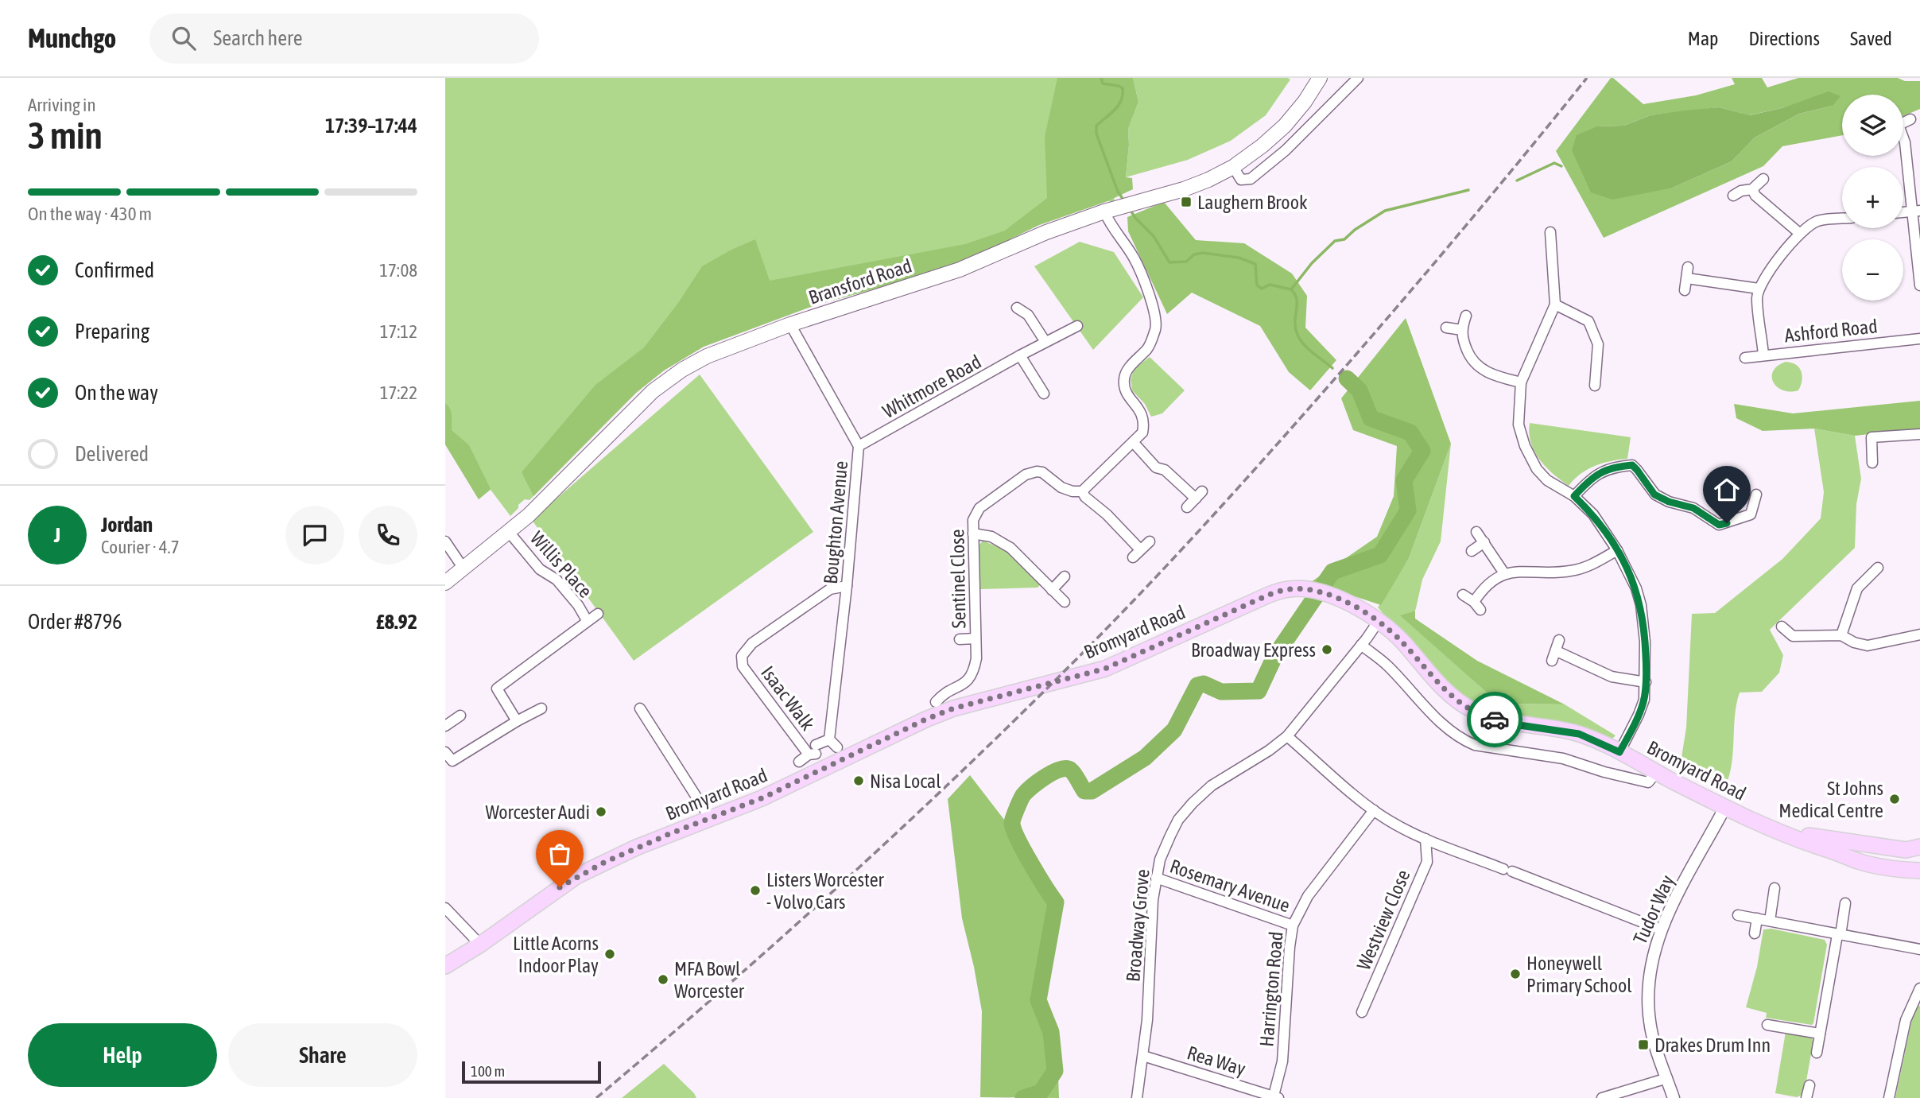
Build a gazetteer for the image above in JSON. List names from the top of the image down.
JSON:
{
  "streets": {
    "main road": ["Bransford Road", "Bromyard Road"],
    "street": [
      "Ashford Road",
      "Whitmore Road",
      "Boughton Avenue",
      "Willis Place",
      "Sentinel Close",
      "Isaac Walk",
      "Rosemary Avenue",
      "Tudor Way",
      "Westview Close",
      "Broadway Grove",
      "Harrington Road",
      "Rea Way"
    ]
  },
  "crossings": [
    ["Bransford Road", "Boughton Avenue"],
    ["Bransford Road", "Willis Place"],
    ["Whitmore Road", "Boughton Avenue"],
    ["Boughton Avenue", "Isaac Walk"],
    ["Sentinel Close", "Bromyard Road"],
    ["Bromyard Road", "Tudor Way"],
    ["Bromyard Road", "Broadway Grove"],
    ["Rosemary Avenue", "Broadway Grove"],
    ["Rosemary Avenue", "Harrington Road"],
    ["Broadway Grove", "Rea Way"],
    ["Harrington Road", "Rea Way"]
  ],
  "places": {
    "transit": ["Laughern Brook", "Drakes Drum Inn"],
    "other": [
      "Broadway Express",
      "Nisa Local",
      "St Johns Medical Centre",
      "Worcester Audi",
      "Listers Worcester - Volvo Cars",
      "Little Acorns Indoor Play",
      "Honeywell Primary School",
      "MFA Bowl Worcester"
    ]
  },
  "scale_bar": "100 m",
  "page": {
    "header": "Munchgo",
    "search": "Search here",
    "nav": ["Map", "Directions", "Saved"],
    "heading": ["3 min", "Arriving in", "17:39–17:44"],
    "panel": [
      "Jordan",
      "Courier · 4.7",
      "Order #8796",
      "£8.92"
    ],
    "map_buttons": ["+", "−"],
    "bar": "On the way · 430 m",
    "list": [
      ["Confirmed", "17:08"],
      ["Preparing", "17:12"],
      ["On the way", "17:22"],
      "Delivered"
    ],
    "round": "J",
    "buttons": ["Help", "Share"],
    "scale": "100 m"
  }
}
